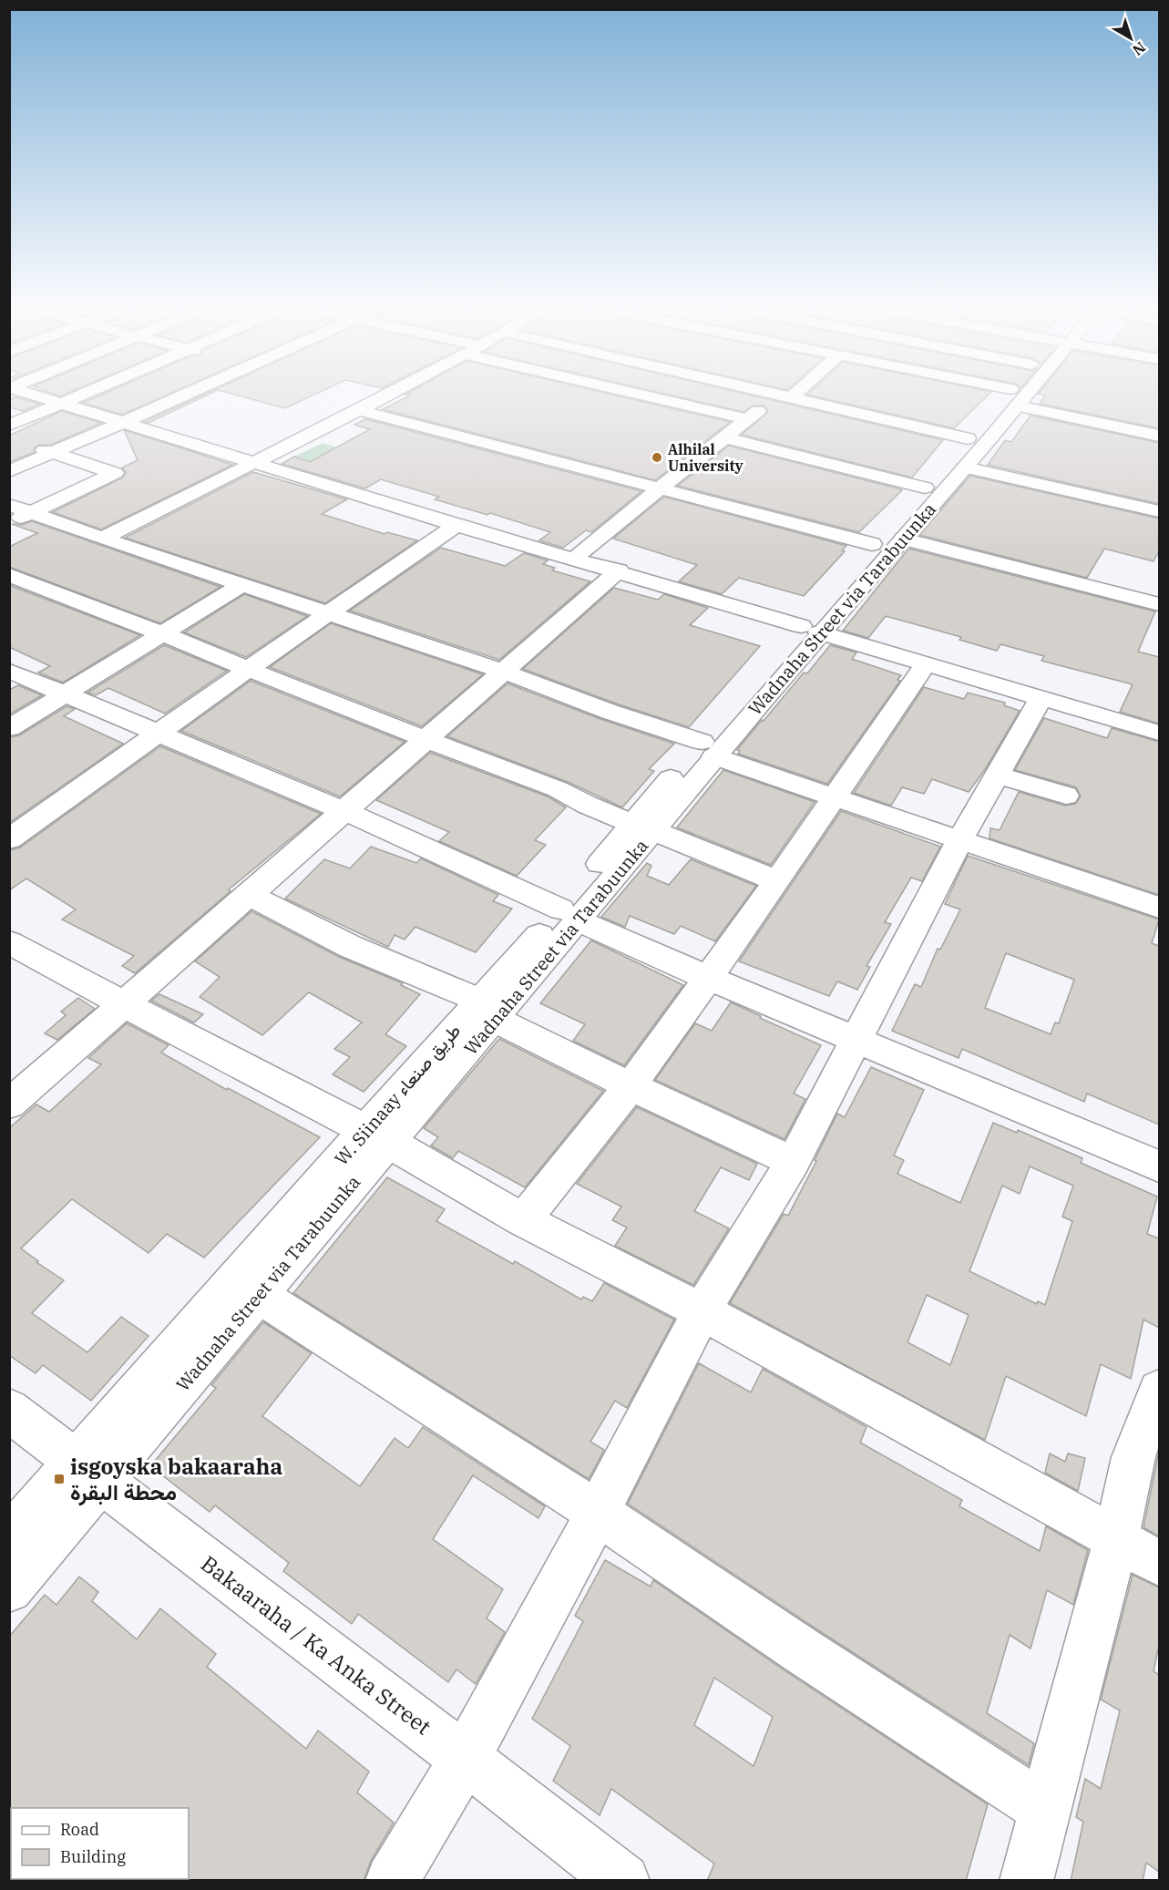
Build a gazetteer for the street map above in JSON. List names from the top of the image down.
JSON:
{
  "streets": {
    "street": ["Wadnaha Street via Tarabuunka", "W. Siinaay طريق صنعاء", "Bakaaraha / Ka Anka Street"]
  },
  "crossings": [
    ["Wadnaha Street via Tarabuunka", "W. Siinaay طريق صنعاء"],
    ["Wadnaha Street via Tarabuunka", "Bakaaraha / Ka Anka Street"],
    ["W. Siinaay طريق صنعاء", "Bakaaraha / Ka Anka Street"]
  ],
  "places": {
    "other": ["Alhilal University"],
    "transit": ["isgoyska bakaaraha محطة البقرة"]
  },
  "legend": ["Road", "Building"],
  "north": "bottom right"
}
